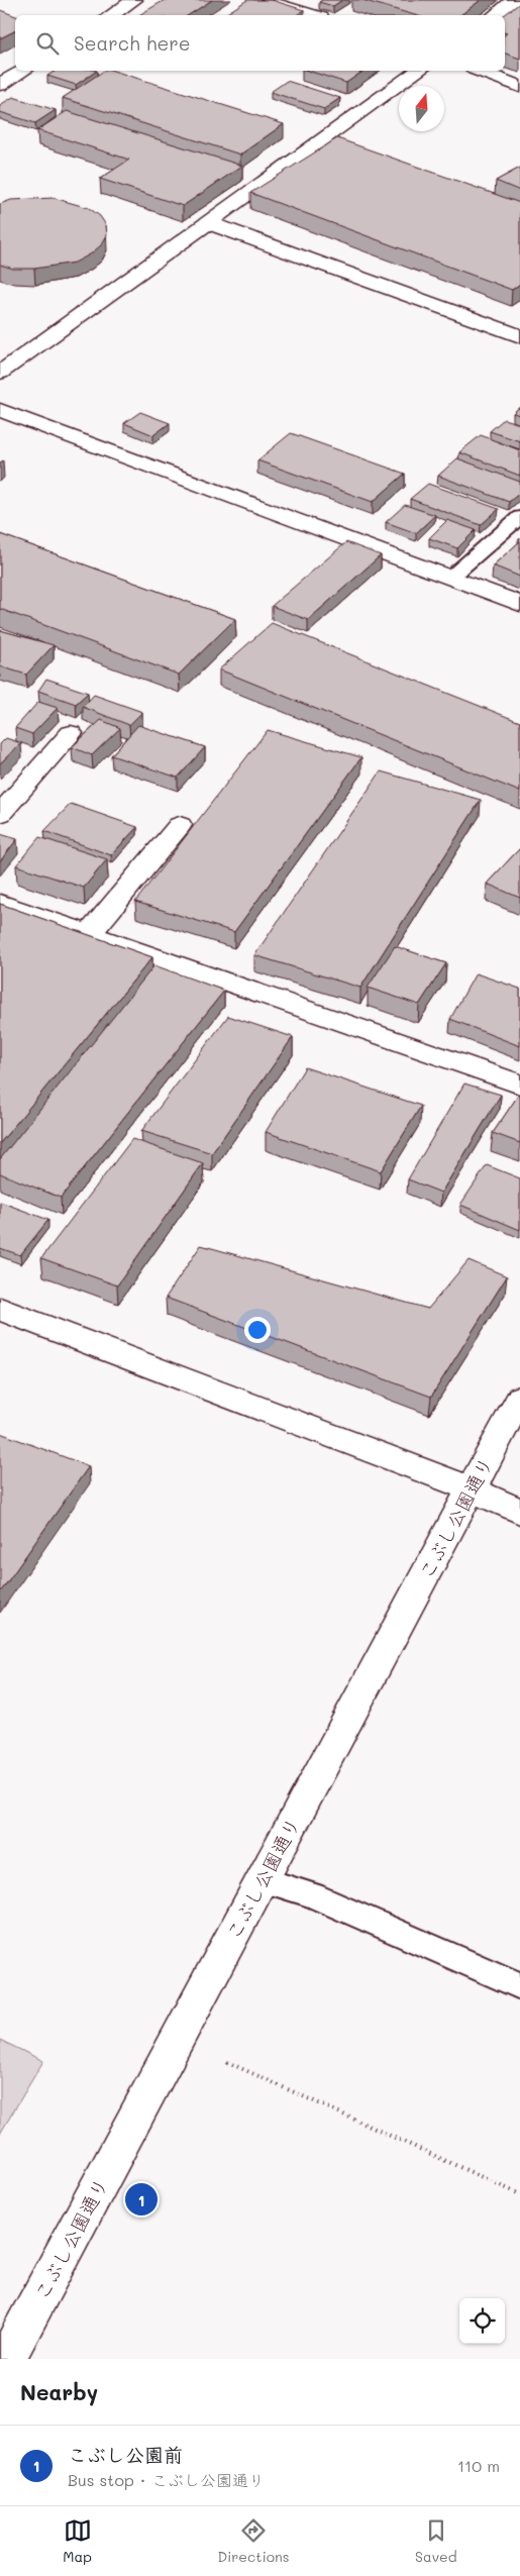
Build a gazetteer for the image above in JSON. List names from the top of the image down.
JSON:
{
  "streets": {
    "street": ["こぶし公園通り"]
  },
  "north": "top",
  "page": {
    "search": "Search here",
    "pins": "1",
    "heading": "Nearby",
    "list": [
      {
        "mark": "1",
        "name": "こぶし公園前",
        "note": "Bus stop · こぶし公園通り",
        "value": "110 m"
      }
    ],
    "nav": ["Map", "Directions", "Saved"]
  }
}
